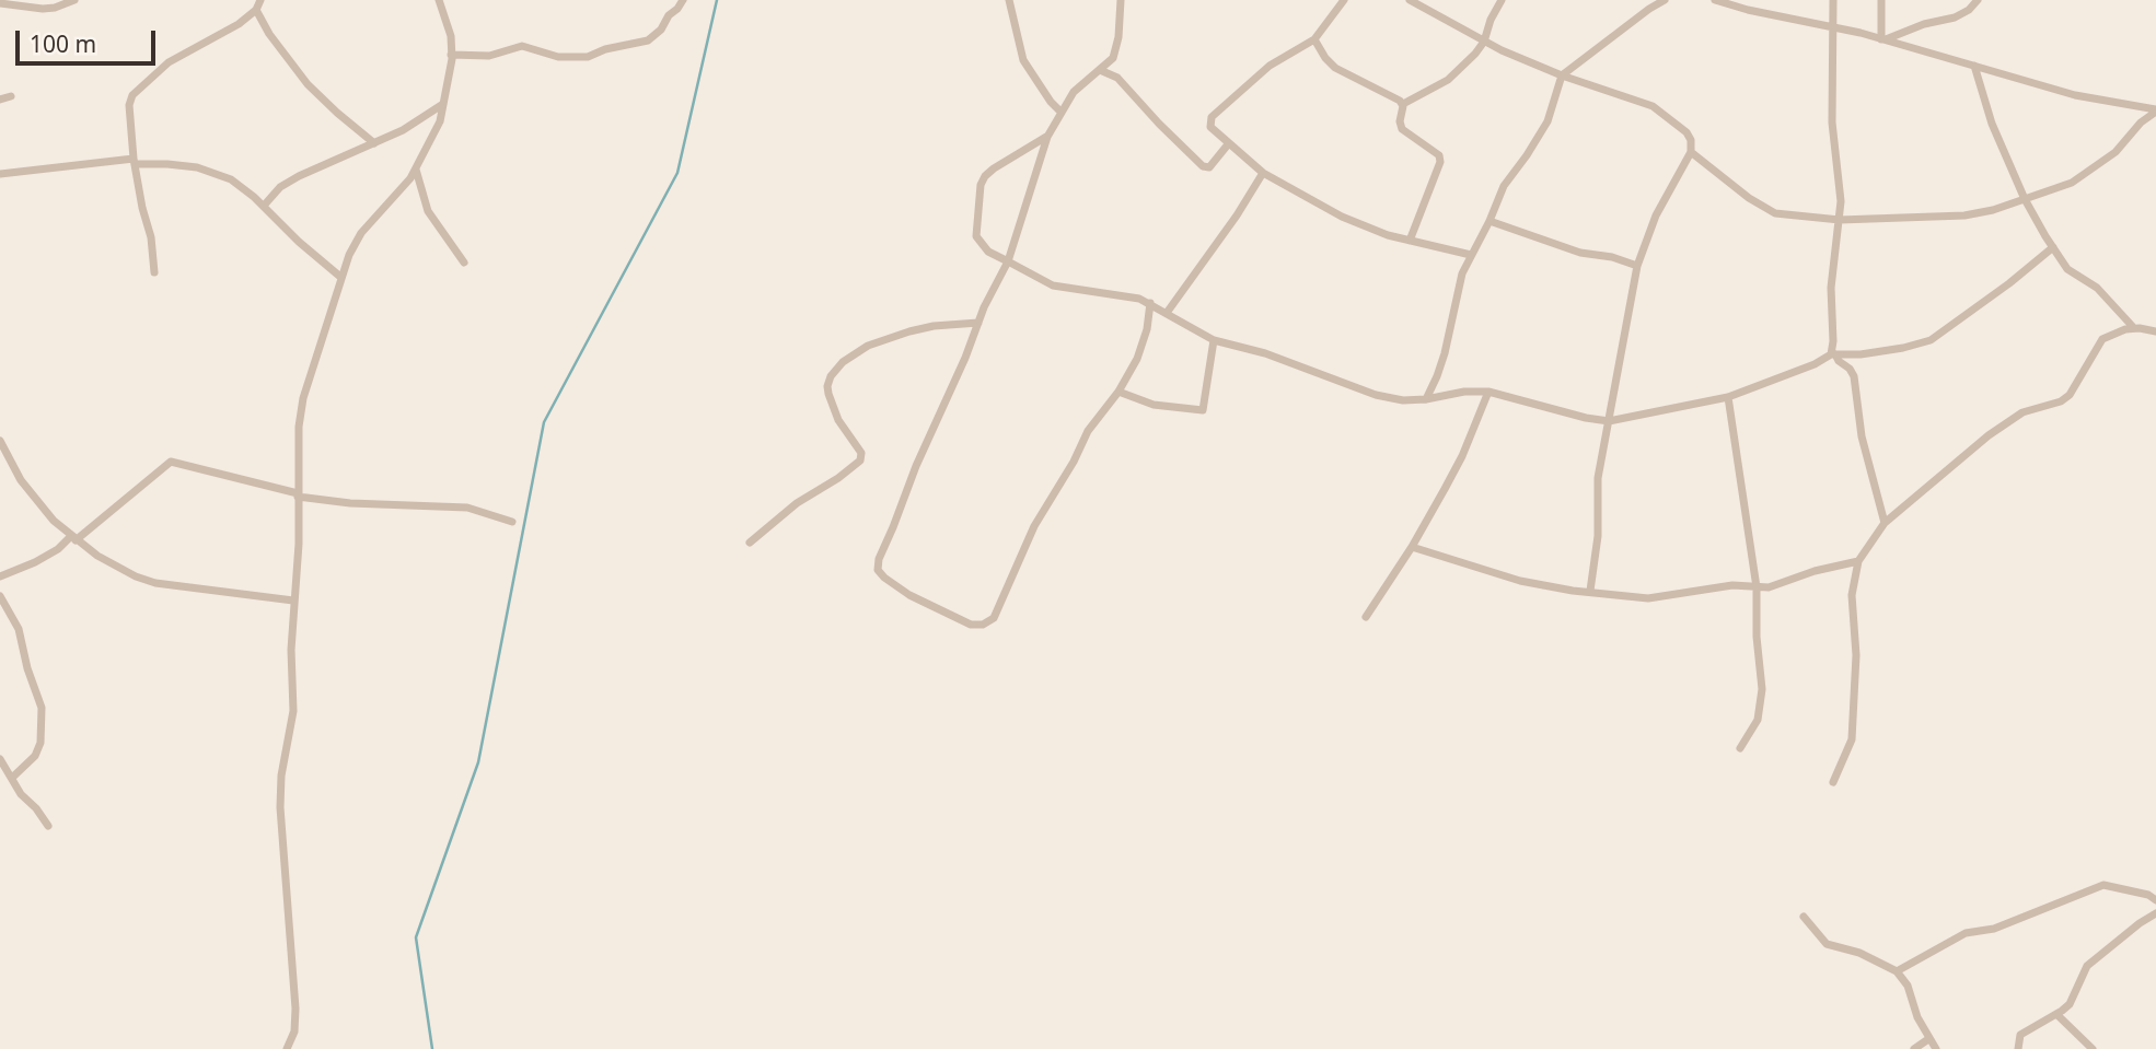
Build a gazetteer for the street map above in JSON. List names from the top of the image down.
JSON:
{
  "scale_bar": "100 m"
}
